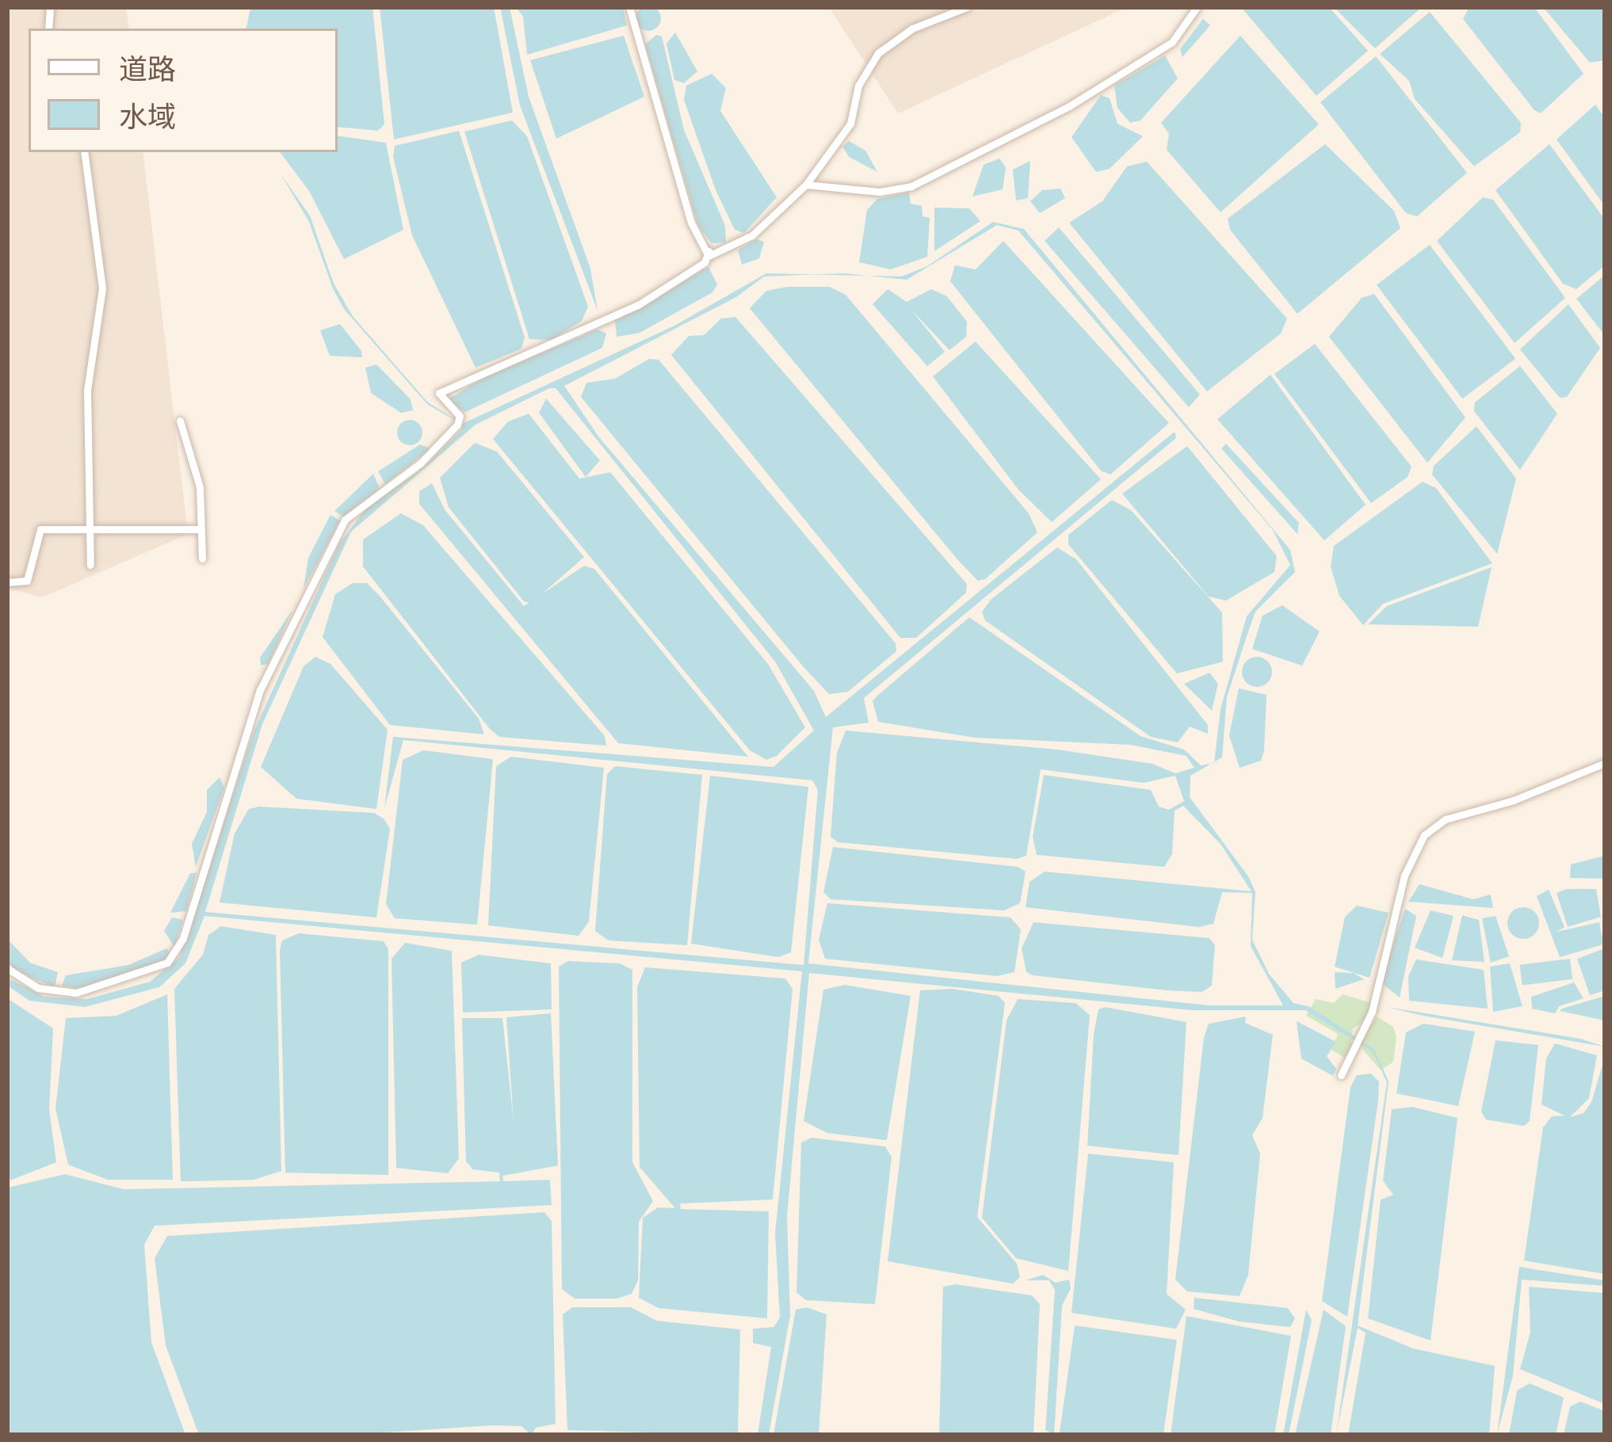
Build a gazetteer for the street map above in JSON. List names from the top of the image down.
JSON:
{
  "legend": ["道路", "水域"]
}
